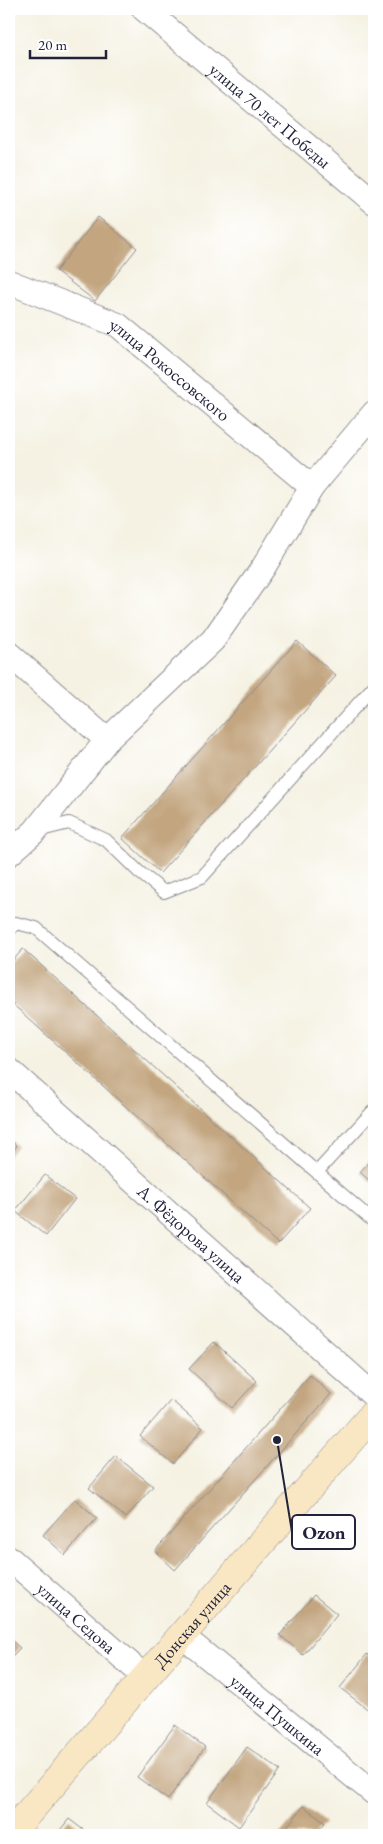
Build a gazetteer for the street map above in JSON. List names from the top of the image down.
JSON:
{
  "streets": {
    "street": [
      "улица 70 лет Победы",
      "улица Рокоссовского",
      "А. Фёдорова улица",
      "улица Седова",
      "Донская улица",
      "улица Пушкина"
    ]
  },
  "crossings": [
    ["улица Седова", "Донская улица"],
    ["Донская улица", "улица Пушкина"]
  ],
  "places": ["Ozon"],
  "scale_bar": "20 m"
}
